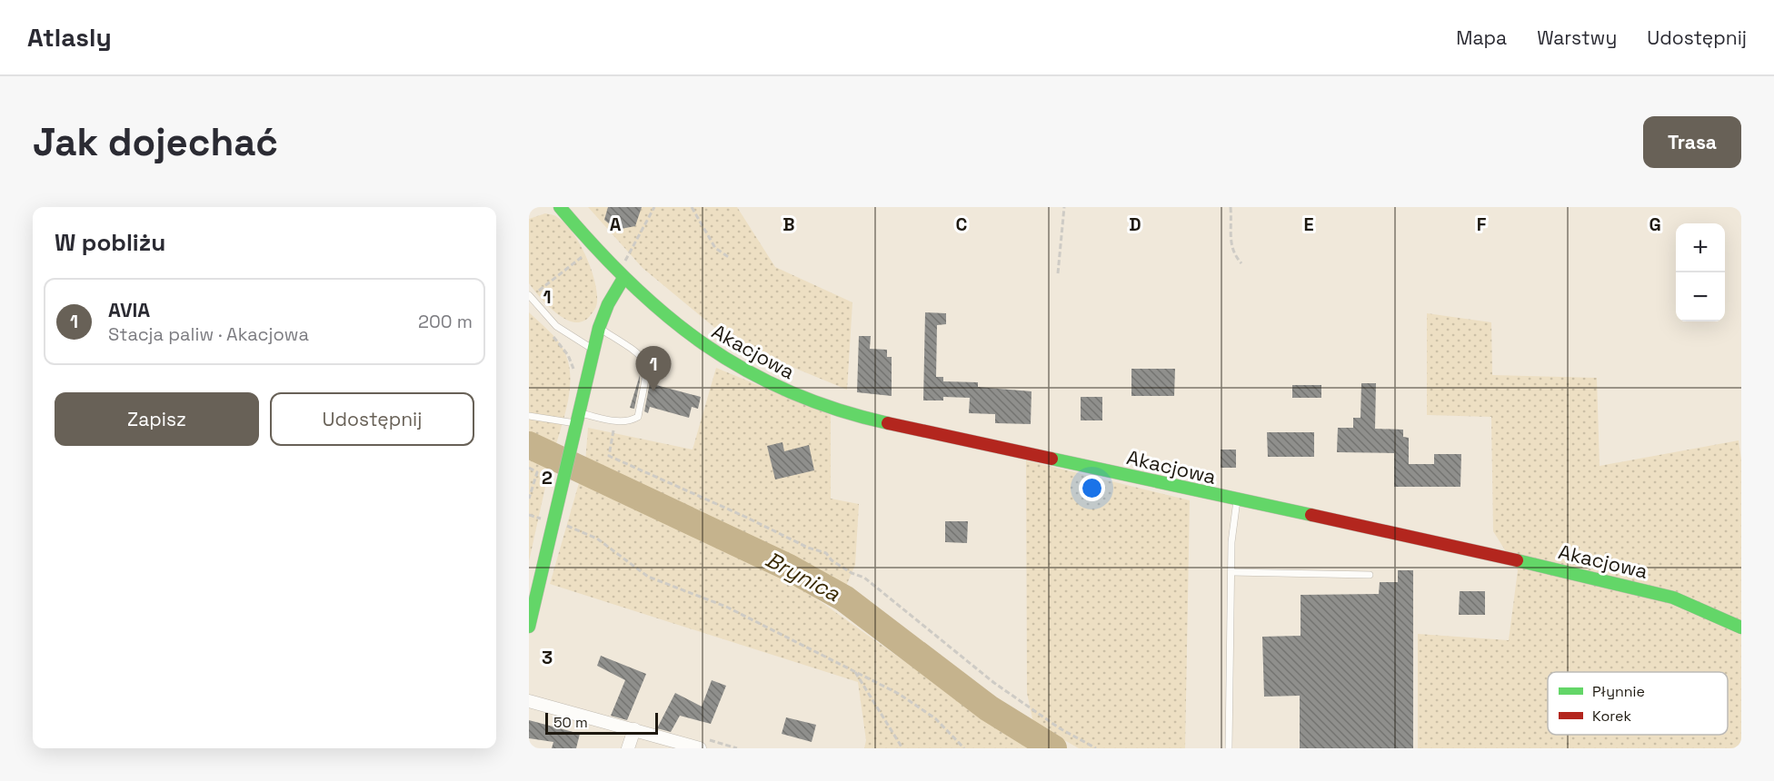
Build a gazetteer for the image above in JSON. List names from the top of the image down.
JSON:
{
  "streets": {
    "street": ["Akacjowa"]
  },
  "water": ["Brynica"],
  "legend": ["Płynnie", "Korek"],
  "scale_bar": "50 m",
  "page": {
    "header": "Atlasly",
    "nav": ["Mapa", "Warstwy", "Udostępnij"],
    "buttons": [
      "Trasa",
      ["Zapisz", "Udostępnij"]
    ],
    "title": "Jak dojechać",
    "heading": "W pobliżu",
    "map_buttons": ["+", "−"],
    "list": [
      {
        "mark": "1",
        "name": "AVIA",
        "note": "Stacja paliw · Akacjowa",
        "value": "200 m"
      }
    ],
    "pins": "1",
    "scale": "50 m"
  },
  "grid": {
    "columns": [
      "A",
      "B",
      "C",
      "D",
      "E",
      "F",
      "G"
    ],
    "rows": ["1", "2", "3"]
  }
}
